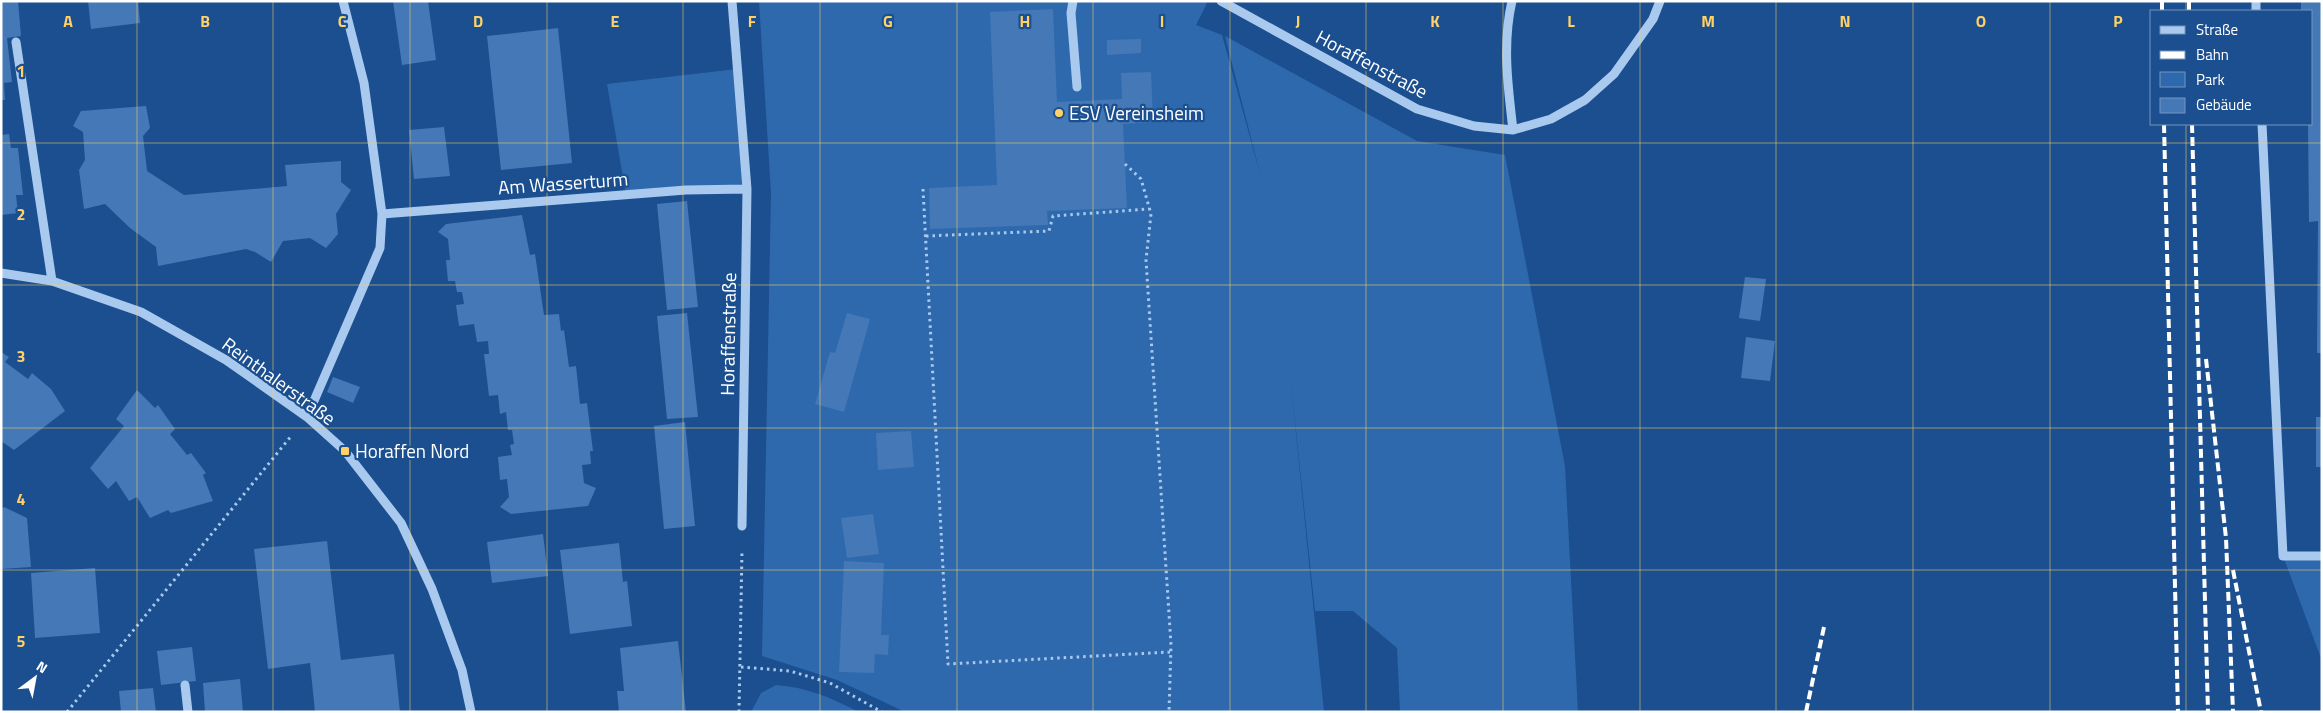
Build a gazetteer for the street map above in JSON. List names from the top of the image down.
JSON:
{
  "streets": {
    "street": ["Horaffenstraße", "Am Wasserturm", "Reinthalerstraße"]
  },
  "crossings": [
    ["Horaffenstraße", "Am Wasserturm"]
  ],
  "places": {
    "other": ["ESV Vereinsheim"],
    "transit": ["Horaffen Nord"]
  },
  "legend": [
    "Straße",
    "Bahn",
    "Park",
    "Gebäude"
  ],
  "north": "top right",
  "grid": {
    "columns": [
      "A",
      "B",
      "C",
      "D",
      "E",
      "F",
      "G",
      "H",
      "I",
      "J",
      "K",
      "L",
      "M",
      "N",
      "O",
      "P"
    ],
    "rows": [
      "1",
      "2",
      "3",
      "4",
      "5"
    ]
  }
}
